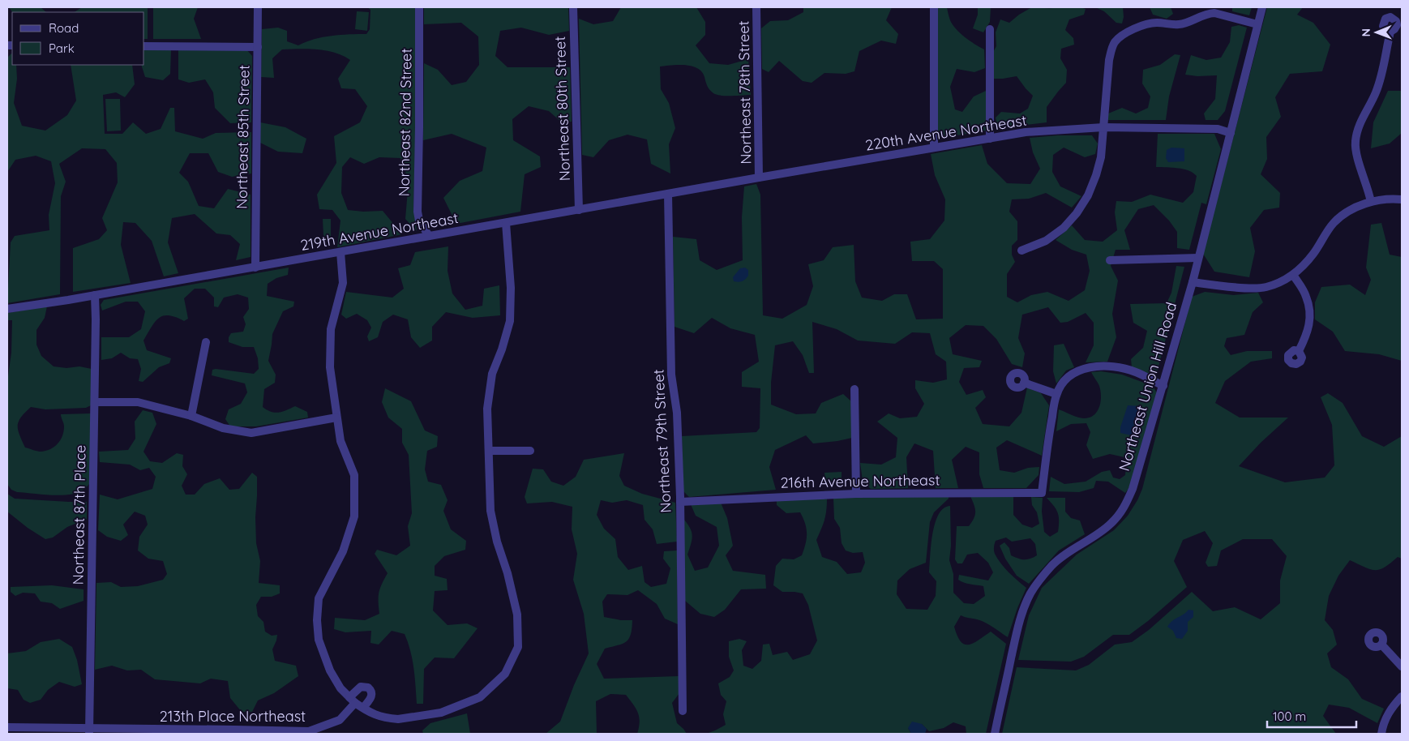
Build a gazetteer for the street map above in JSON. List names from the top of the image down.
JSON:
{
  "streets": {
    "street": [
      "Northeast 78th Street",
      "Northeast 80th Street",
      "Northeast 82nd Street",
      "220th Avenue Northeast",
      "Northeast 85th Street",
      "219th Avenue Northeast",
      "Northeast Union Hill Road",
      "Northeast 79th Street",
      "216th Avenue Northeast",
      "Northeast 87th Place",
      "213th Place Northeast"
    ]
  },
  "crossings": [
    ["Northeast 78th Street", "220th Avenue Northeast"],
    ["Northeast 80th Street", "219th Avenue Northeast"],
    ["Northeast 82nd Street", "219th Avenue Northeast"],
    ["220th Avenue Northeast", "219th Avenue Northeast"],
    ["220th Avenue Northeast", "Northeast Union Hill Road"],
    ["220th Avenue Northeast", "Northeast 79th Street"],
    ["Northeast 85th Street", "219th Avenue Northeast"],
    ["219th Avenue Northeast", "Northeast 79th Street"],
    ["219th Avenue Northeast", "Northeast 87th Place"],
    ["Northeast 79th Street", "216th Avenue Northeast"],
    ["Northeast 87th Place", "213th Place Northeast"]
  ],
  "legend": ["Road", "Park"],
  "scale_bar": "100 m",
  "north": "left"
}
